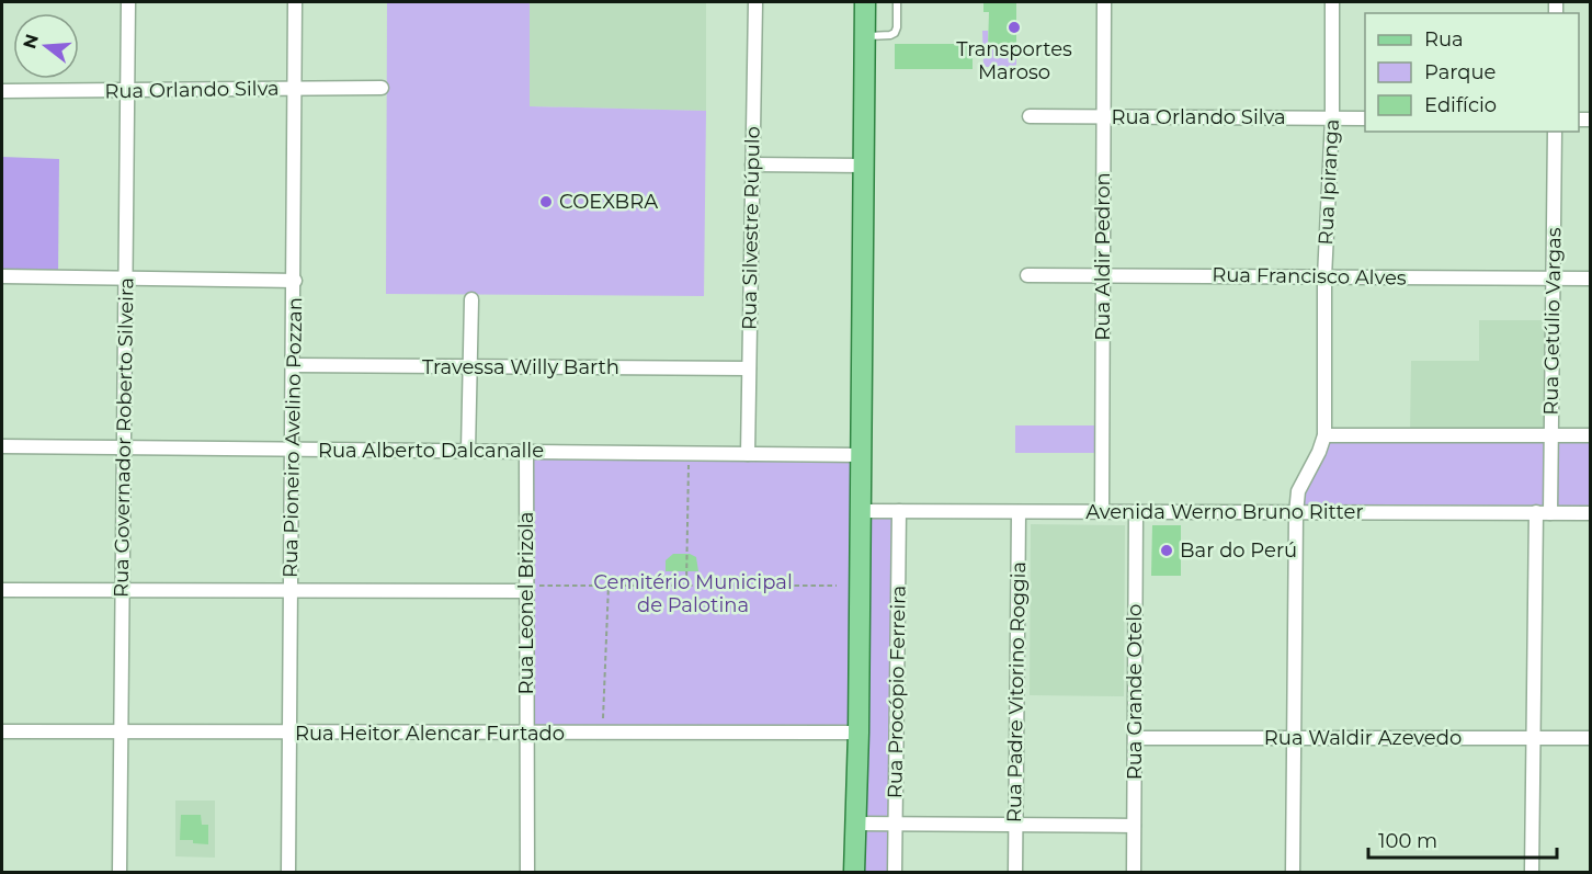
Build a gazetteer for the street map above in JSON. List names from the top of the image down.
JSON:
{
  "streets": {
    "street": [
      "Rua Orlando Silva",
      "Rua Ipiranga",
      "Rua Silvestre Rúpulo",
      "Rua Aldir Pedron",
      "Rua Francisco Alves",
      "Rua Getúlio Vargas",
      "Travessa Willy Barth",
      "Rua Governador Roberto Silveira",
      "Rua Pioneiro Avelino Pozzan",
      "Rua Alberto Dalcanalle",
      "Avenida Werno Bruno Ritter",
      "Rua Leonel Brizola",
      "Rua Procópio Ferreira",
      "Rua Padre Vitorino Roggia",
      "Rua Grande Otelo",
      "Rua Heitor Alencar Furtado",
      "Rua Waldir Azevedo"
    ]
  },
  "crossings": [
    ["Rua Orlando Silva", "Rua Ipiranga"],
    ["Rua Orlando Silva", "Rua Aldir Pedron"],
    ["Rua Orlando Silva", "Rua Governador Roberto Silveira"],
    ["Rua Orlando Silva", "Rua Pioneiro Avelino Pozzan"],
    ["Rua Ipiranga", "Rua Francisco Alves"],
    ["Rua Ipiranga", "Avenida Werno Bruno Ritter"],
    ["Rua Ipiranga", "Rua Waldir Azevedo"],
    ["Rua Silvestre Rúpulo", "Travessa Willy Barth"],
    ["Rua Silvestre Rúpulo", "Rua Alberto Dalcanalle"],
    ["Rua Aldir Pedron", "Rua Francisco Alves"],
    ["Rua Aldir Pedron", "Avenida Werno Bruno Ritter"],
    ["Rua Francisco Alves", "Rua Getúlio Vargas"],
    ["Rua Getúlio Vargas", "Avenida Werno Bruno Ritter"],
    ["Travessa Willy Barth", "Rua Pioneiro Avelino Pozzan"],
    ["Rua Governador Roberto Silveira", "Rua Alberto Dalcanalle"],
    ["Rua Governador Roberto Silveira", "Rua Heitor Alencar Furtado"],
    ["Rua Pioneiro Avelino Pozzan", "Rua Alberto Dalcanalle"],
    ["Rua Pioneiro Avelino Pozzan", "Rua Heitor Alencar Furtado"],
    ["Rua Alberto Dalcanalle", "Rua Leonel Brizola"],
    ["Avenida Werno Bruno Ritter", "Rua Procópio Ferreira"],
    ["Avenida Werno Bruno Ritter", "Rua Padre Vitorino Roggia"],
    ["Avenida Werno Bruno Ritter", "Rua Grande Otelo"],
    ["Rua Leonel Brizola", "Rua Heitor Alencar Furtado"],
    ["Rua Grande Otelo", "Rua Waldir Azevedo"]
  ],
  "parks": ["Cemitério Municipal de Palotina"],
  "places": ["Transportes Maroso", "COEXBRA", "Bar do Perú"],
  "legend": ["Rua", "Parque", "Edifício"],
  "scale_bar": "100 m",
  "north": "left"
}
